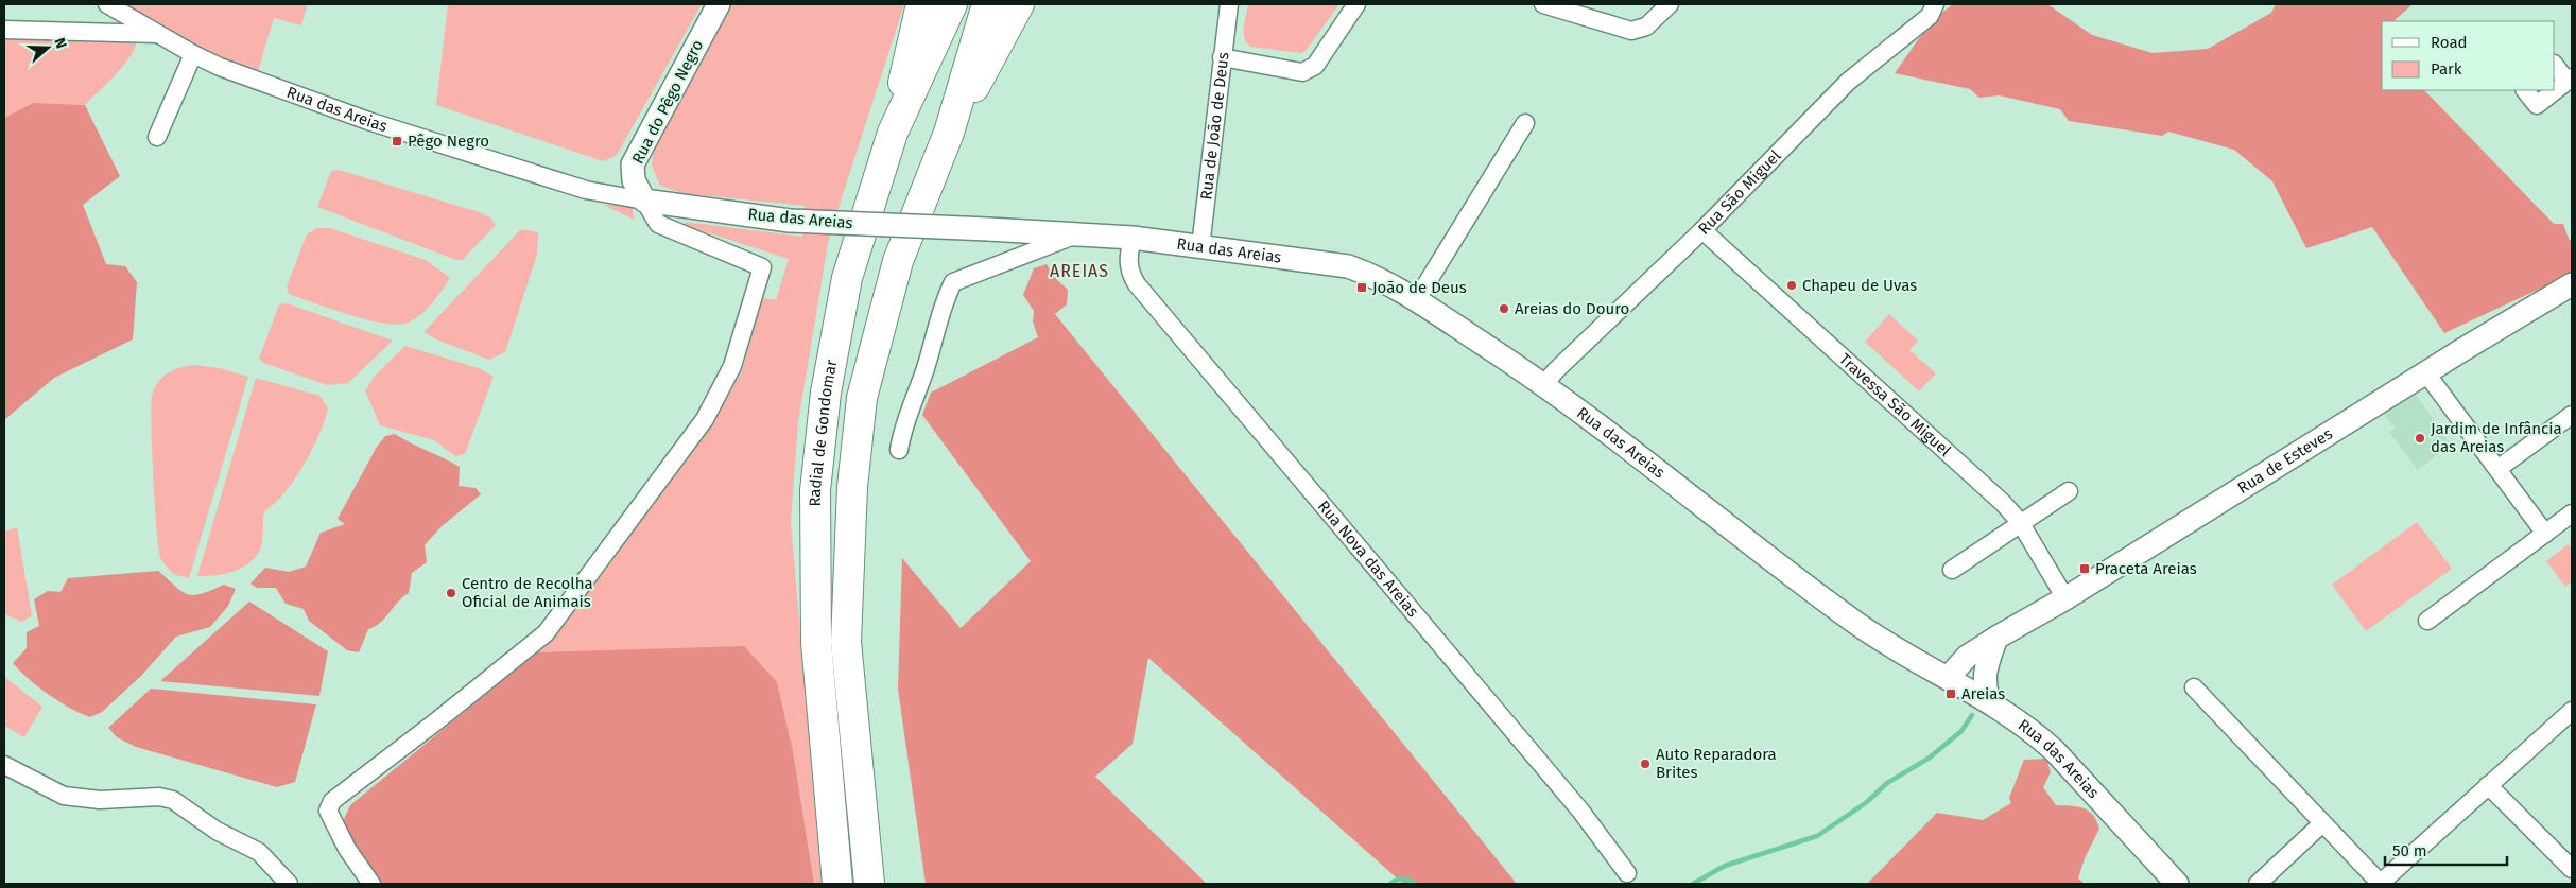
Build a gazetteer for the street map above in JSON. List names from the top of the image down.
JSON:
{
  "streets": {
    "highway": ["Radial de Gondomar"],
    "street": [
      "Rua do Pêgo Negro",
      "Rua das Areias",
      "Rua de João de Deus",
      "Rua São Miguel",
      "Travessa São Miguel",
      "Rua de Esteves",
      "Rua Nova das Areias"
    ]
  },
  "crossings": [
    ["Rua do Pêgo Negro", "Rua das Areias"],
    ["Rua das Areias", "Rua de João de Deus"],
    ["Rua das Areias", "Rua São Miguel"],
    ["Rua das Areias", "Rua de Esteves"],
    ["Rua das Areias", "Rua Nova das Areias"],
    ["Rua São Miguel", "Travessa São Miguel"],
    ["Travessa São Miguel", "Rua de Esteves"]
  ],
  "districts": ["AREIAS"],
  "places": {
    "transit": [
      "Pêgo Negro",
      "João de Deus",
      "Praceta Areias",
      "Areias"
    ],
    "other": [
      "Chapeu de Uvas",
      "Areias do Douro",
      "Jardim de Infância das Areias",
      "Centro de Recolha Oficial de Animais",
      "Auto Reparadora Brites"
    ]
  },
  "legend": ["Road", "Park"],
  "scale_bar": "50 m",
  "north": "right"
}
